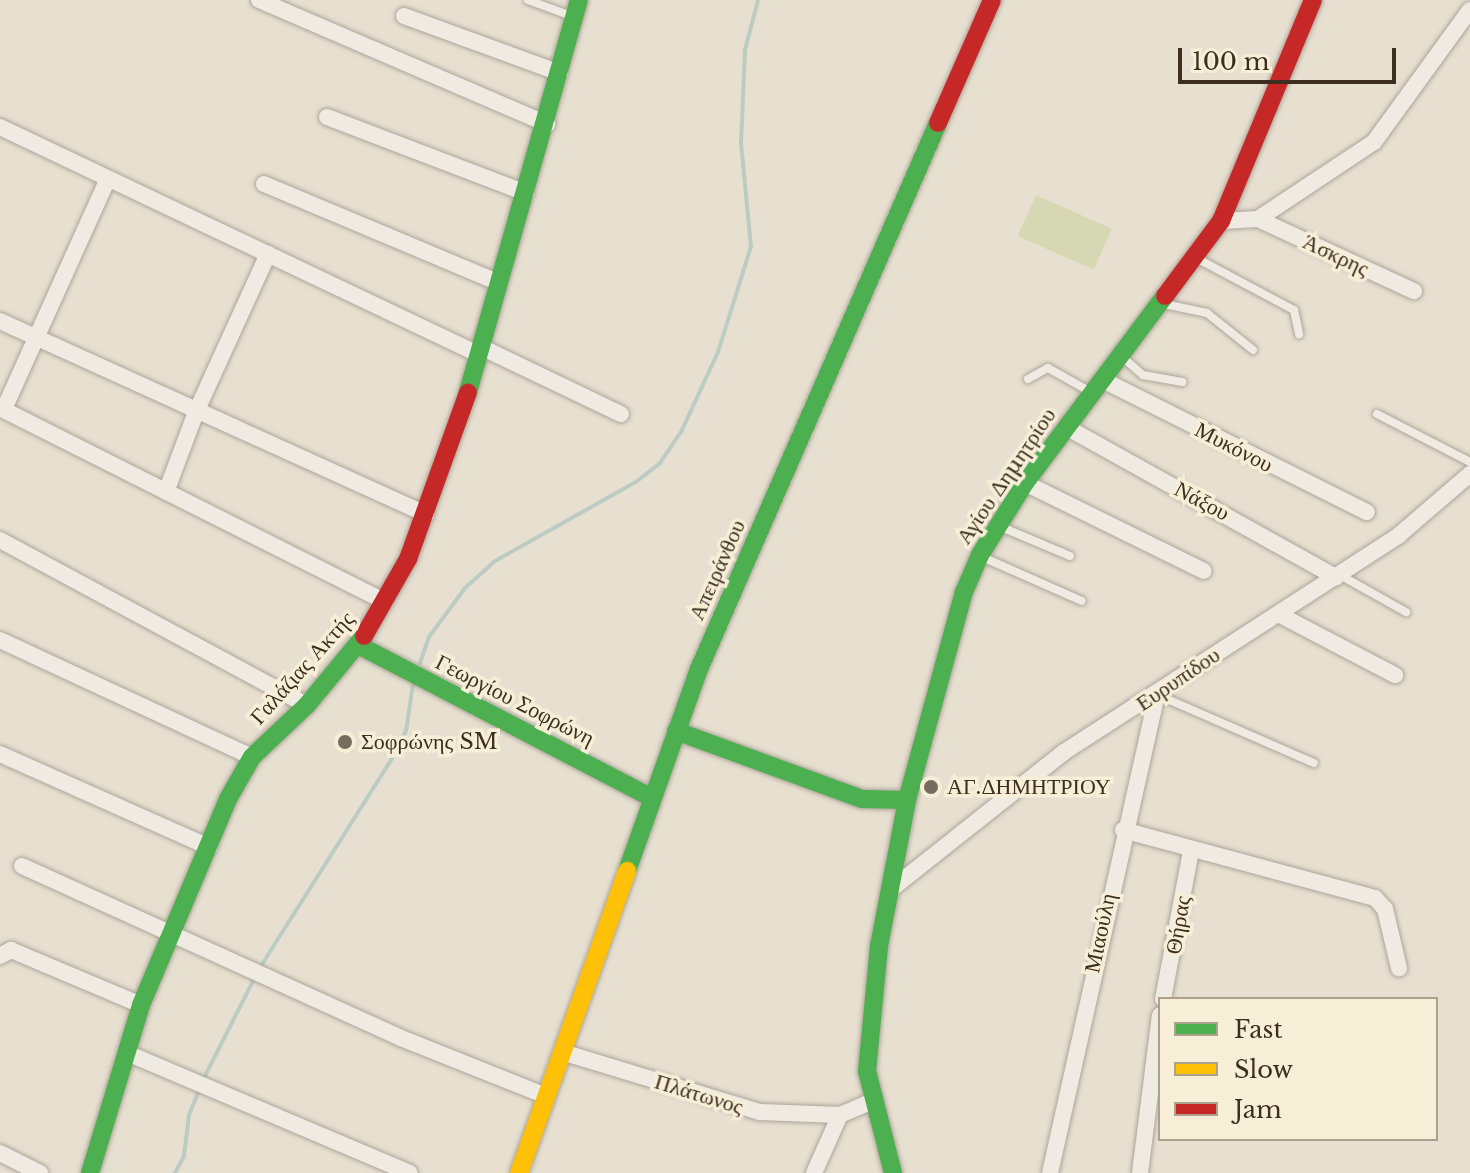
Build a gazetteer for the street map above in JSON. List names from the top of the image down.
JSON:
{
  "streets": {
    "street": [
      "Άσκρης",
      "Μυκόνου",
      "Αγίου Δημητρίου",
      "Νάξου",
      "Απειράνθου",
      "Γαλάζιας Ακτής",
      "Ευρυπίδου",
      "Γεωργίου Σοφρώνη",
      "Θήρας",
      "Μιαούλη",
      "Πλάτωνος"
    ]
  },
  "crossings": [
    ["Μυκόνου", "Αγίου Δημητρίου"],
    ["Αγίου Δημητρίου", "Νάξου"],
    ["Αγίου Δημητρίου", "Ευρυπίδου"],
    ["Νάξου", "Ευρυπίδου"],
    ["Απειράνθου", "Γεωργίου Σοφρώνη"],
    ["Απειράνθου", "Πλάτωνος"],
    ["Γαλάζιας Ακτής", "Γεωργίου Σοφρώνη"],
    ["Ευρυπίδου", "Μιαούλη"]
  ],
  "places": ["Σοφρώνης SM", "ΑΓ.ΔΗΜΗΤΡΙΟΥ"],
  "legend": ["Fast", "Slow", "Jam"],
  "scale_bar": "100 m"
}
